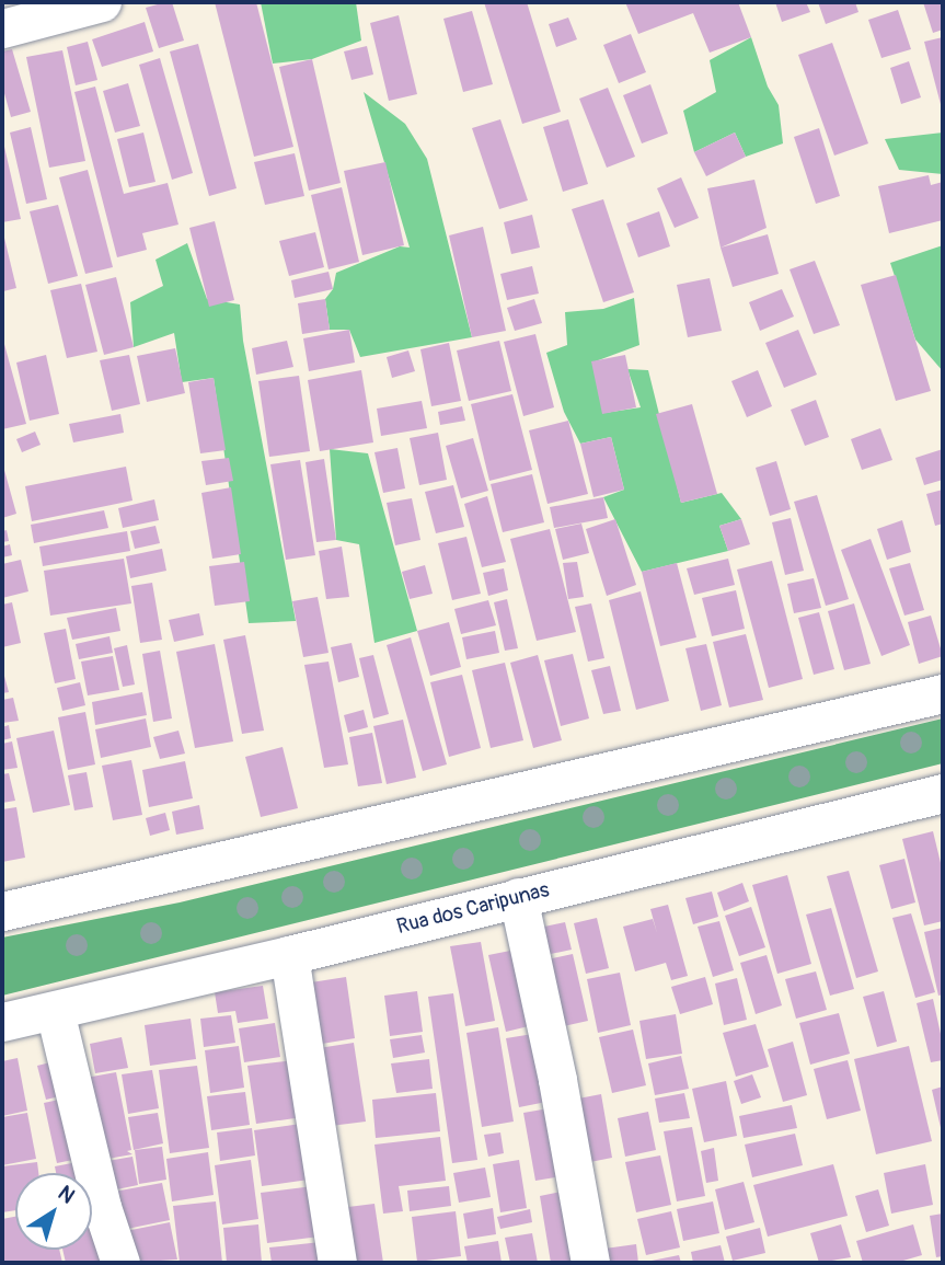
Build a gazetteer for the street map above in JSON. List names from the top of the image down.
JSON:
{
  "streets": {
    "street": ["Rua dos Caripunas"]
  },
  "north": "top right"
}
